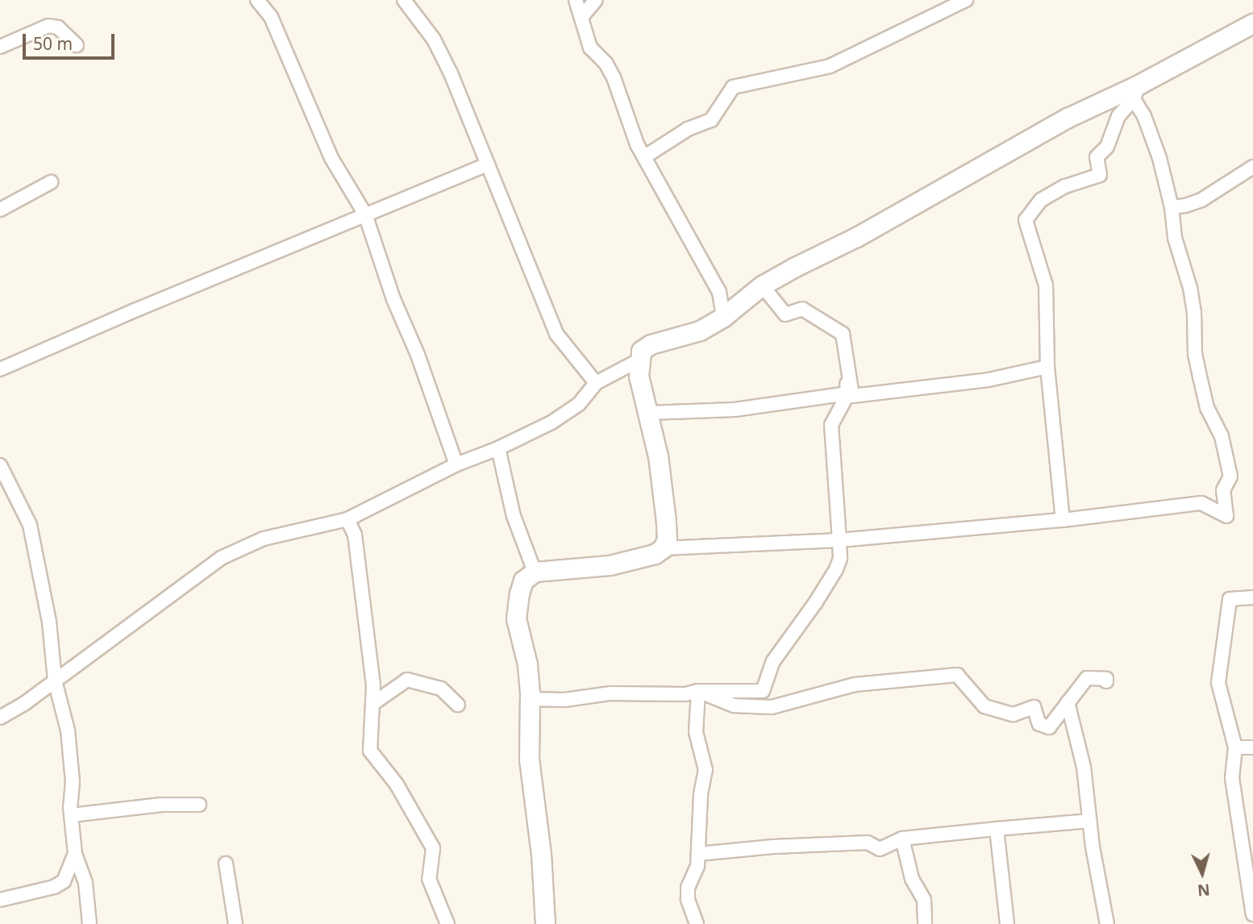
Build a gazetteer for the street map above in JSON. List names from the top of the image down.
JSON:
{
  "scale_bar": "50 m",
  "north": "bottom"
}
